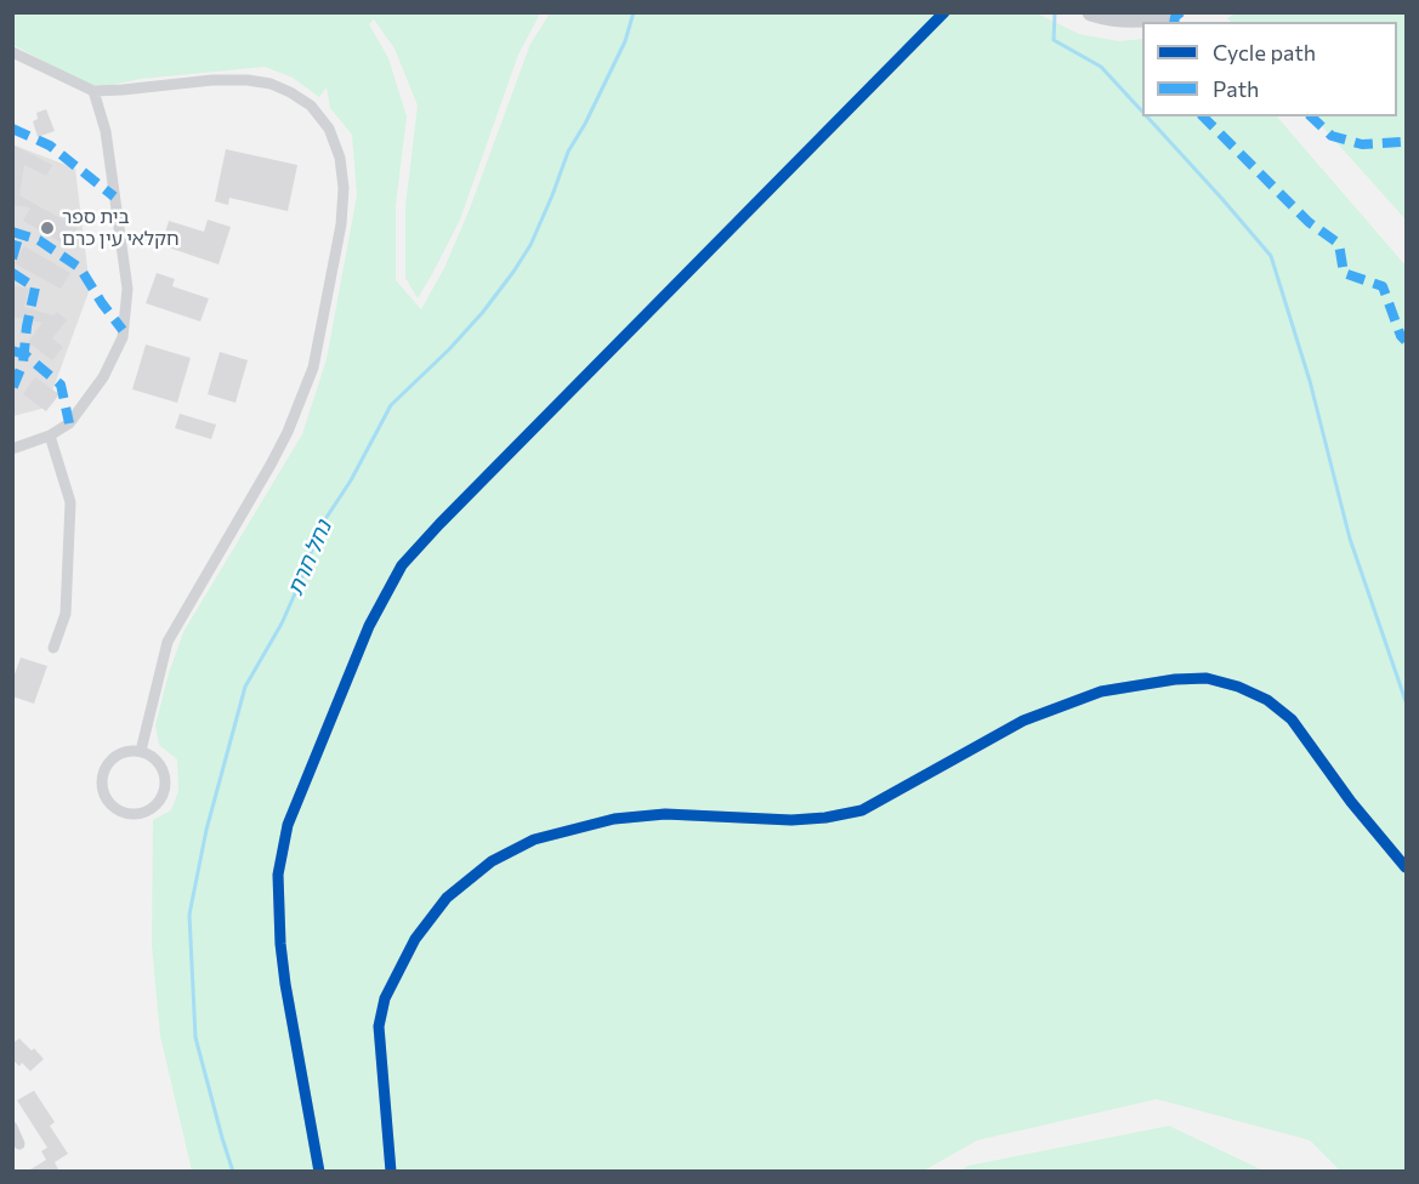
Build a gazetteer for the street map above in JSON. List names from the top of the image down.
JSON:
{
  "water": ["נחל חרת"],
  "places": ["בית ספר חקלאי עין כרם"],
  "legend": ["Cycle path", "Path"]
}
